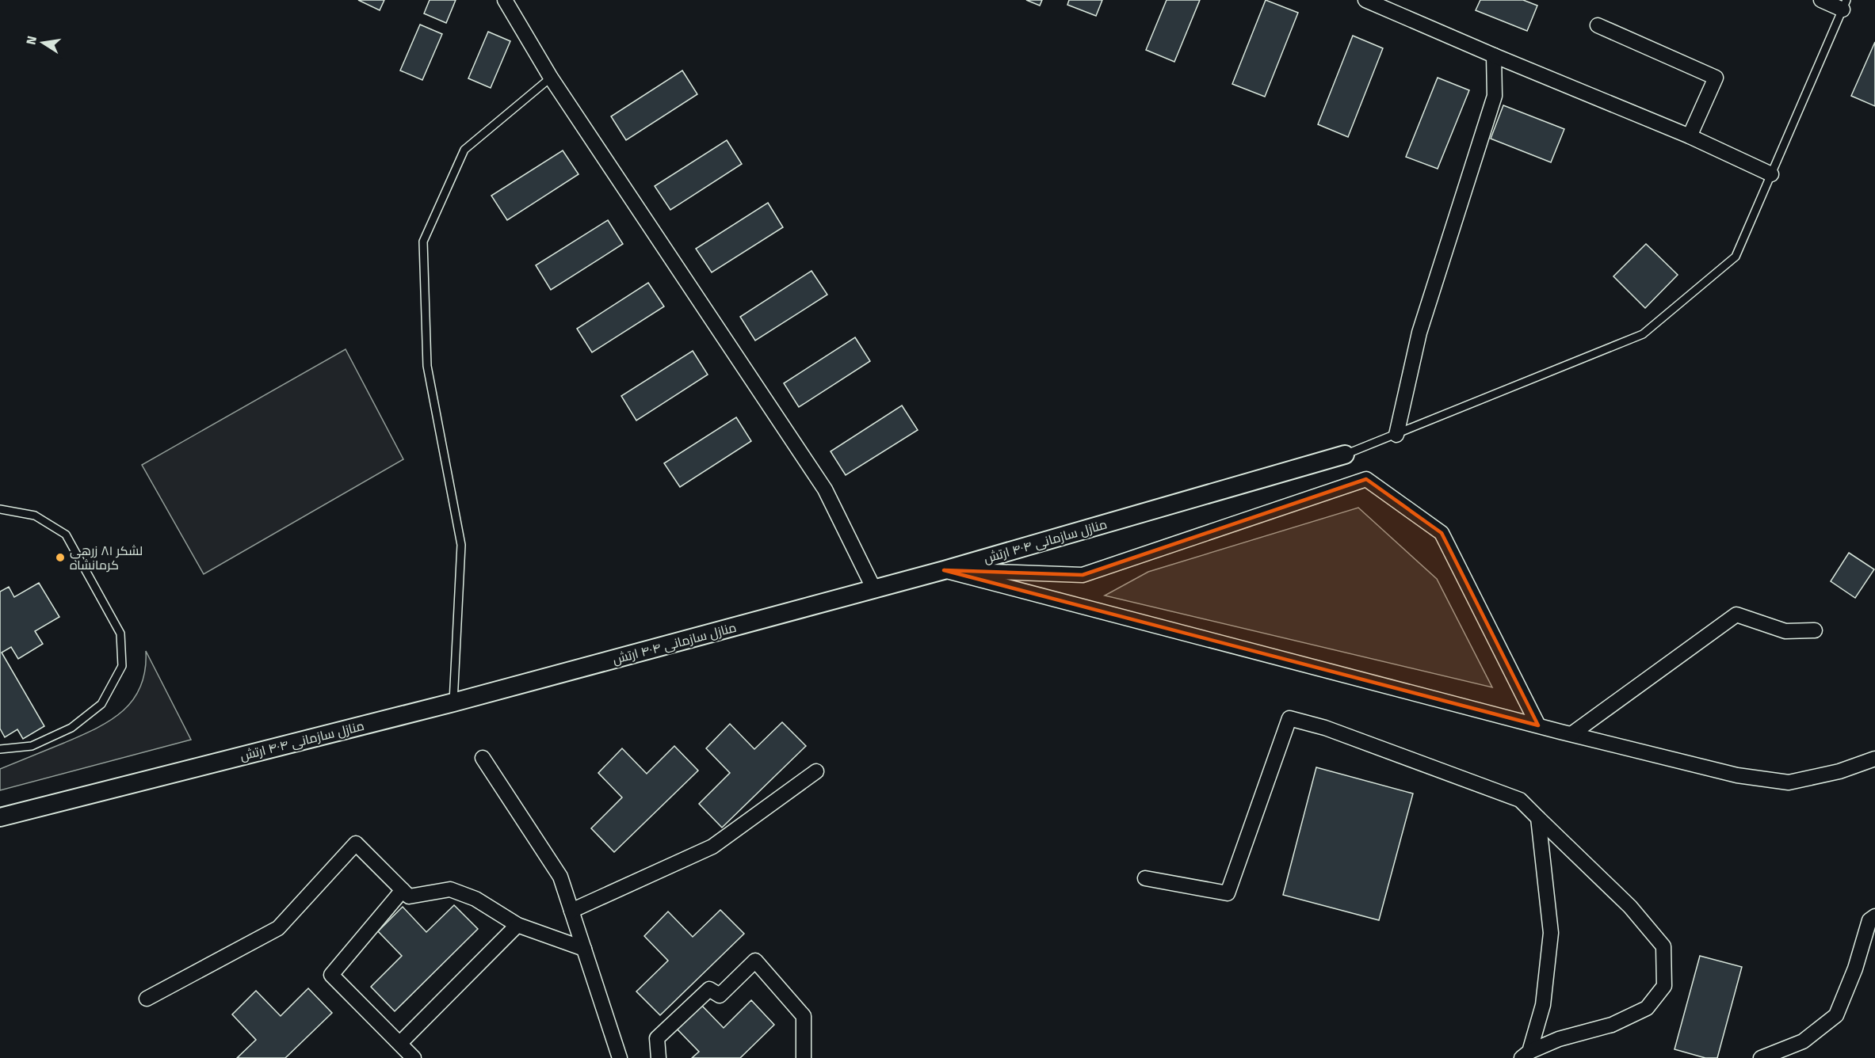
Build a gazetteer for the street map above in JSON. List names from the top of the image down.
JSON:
{
  "streets": {
    "street": ["منازل سازمانی ۴۰۴ ارتش"]
  },
  "places": ["لشکر ۸۱ زرهی کرمانشاه"],
  "north": "left"
}
